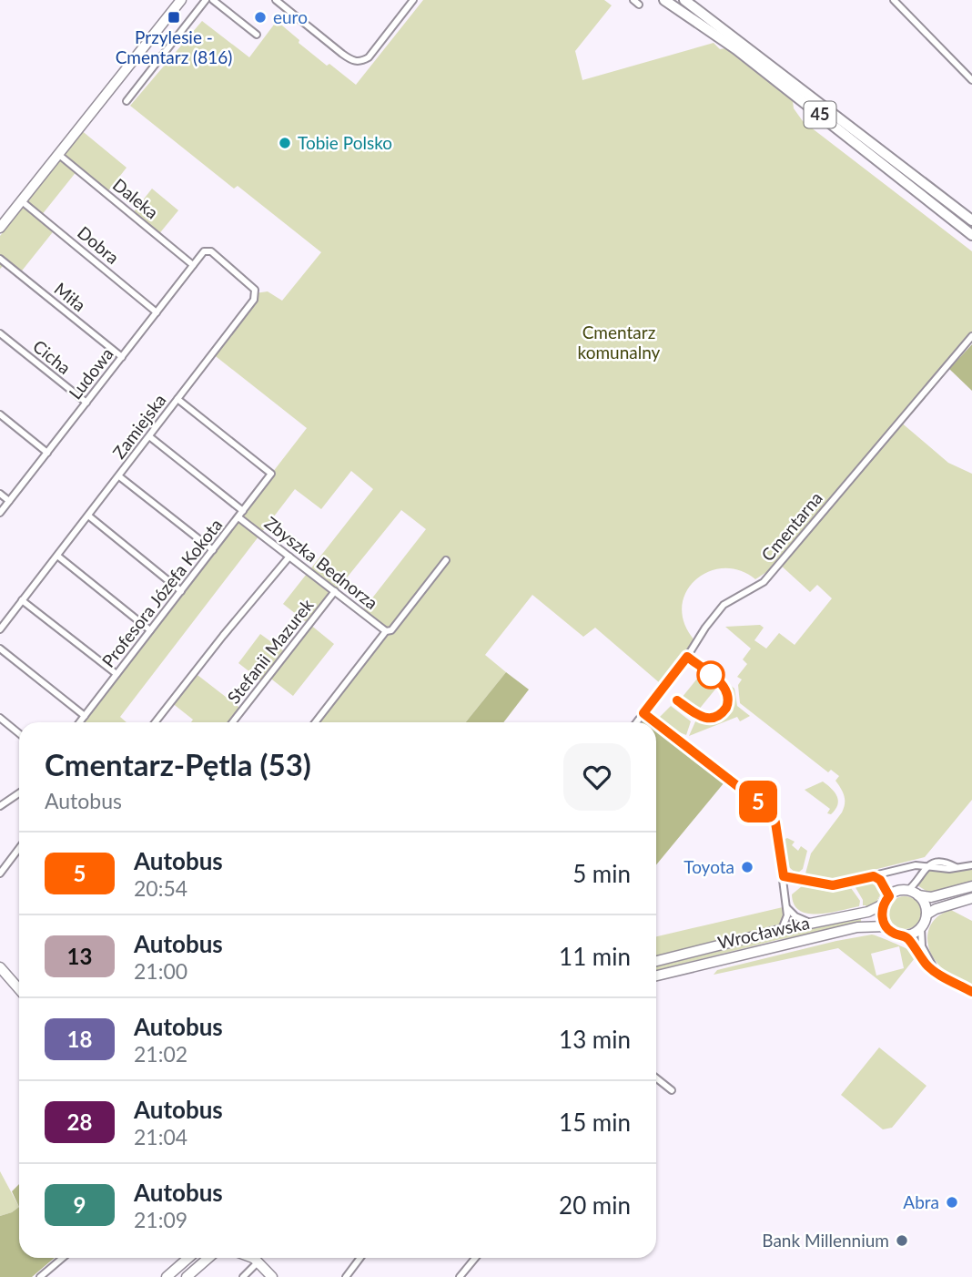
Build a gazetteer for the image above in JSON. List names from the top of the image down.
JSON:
{
  "streets": {
    "main road": ["45", "Wrocławska"],
    "street": [
      "Daleka",
      "Dobra",
      "Miła",
      "Cicha",
      "Ludowa",
      "Zamiejska",
      "Cmentarna",
      "Zbyszka Bednorza",
      "Profesora Józefa Kokota",
      "Stefanii Mazurek"
    ]
  },
  "crossings": [
    ["Daleka", "Ludowa"],
    ["Dobra", "Ludowa"],
    ["Miła", "Ludowa"],
    ["Cicha", "Ludowa"],
    ["Ludowa", "Zamiejska"],
    ["Zamiejska", "Profesora Józefa Kokota"],
    ["Zbyszka Bednorza", "Profesora Józefa Kokota"],
    ["Zbyszka Bednorza", "Stefanii Mazurek"]
  ],
  "parks": ["Cmentarz komunalny"],
  "places": {
    "transit": ["Przylesie - Cmentarz (816)"],
    "other": [
      "euro",
      "Tobie Polsko",
      "Toyota",
      "Abra",
      "Bank Millennium"
    ]
  },
  "lines": ["bus line 5"],
  "page": {
    "on_map": "5",
    "heading": ["Cmentarz-Pętla (53)", "Autobus"],
    "list": [
      {
        "mark": "5",
        "name": "Autobus",
        "note": "20:54",
        "value": "5 min"
      },
      {
        "mark": "13",
        "name": "Autobus",
        "note": "21:00",
        "value": "11 min"
      },
      {
        "mark": "18",
        "name": "Autobus",
        "note": "21:02",
        "value": "13 min"
      },
      {
        "mark": "28",
        "name": "Autobus",
        "note": "21:04",
        "value": "15 min"
      },
      {
        "mark": "9",
        "name": "Autobus",
        "note": "21:09",
        "value": "20 min"
      }
    ]
  }
}
